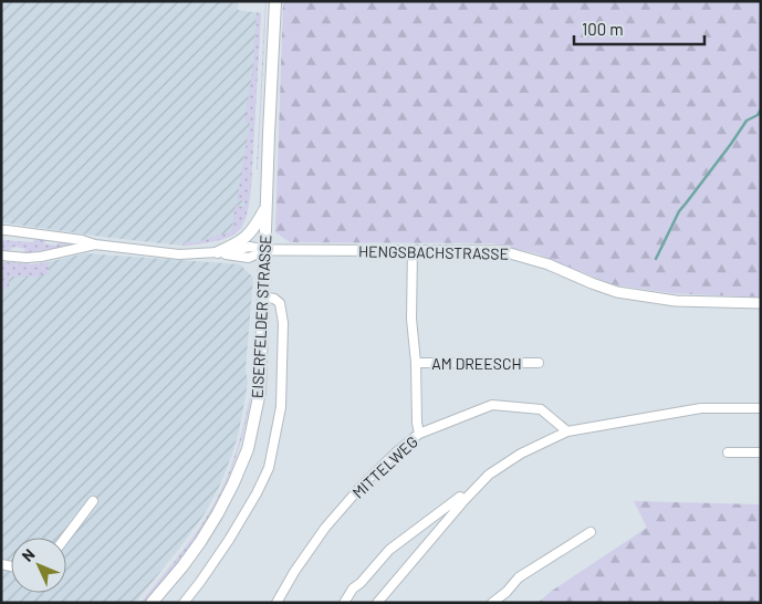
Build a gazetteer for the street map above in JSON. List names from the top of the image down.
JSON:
{
  "streets": {
    "main road": ["EISERFELDER STRASSE"],
    "street": ["HENGSBACHSTRASSE", "AM DREESCH", "MITTELWEG"]
  },
  "crossings": [
    ["HENGSBACHSTRASSE", "EISERFELDER STRASSE"],
    ["HENGSBACHSTRASSE", "AM DREESCH"],
    ["AM DREESCH", "MITTELWEG"]
  ],
  "scale_bar": "100 m",
  "north": "top left"
}
